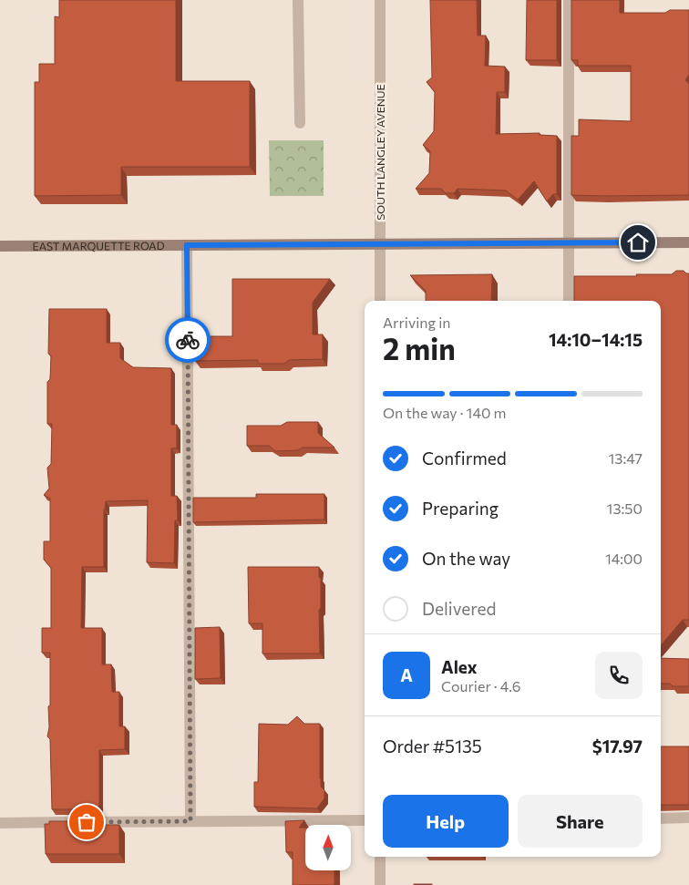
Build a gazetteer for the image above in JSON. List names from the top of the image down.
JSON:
{
  "streets": {
    "street": ["SOUTH LANGLEY AVENUE", "EAST MARQUETTE ROAD"]
  },
  "crossings": [
    ["SOUTH LANGLEY AVENUE", "EAST MARQUETTE ROAD"]
  ],
  "north": "top",
  "page": {
    "heading": ["2 min", "Arriving in", "14:10–14:15"],
    "panel": [
      "Alex",
      "Courier · 4.6",
      "Order #5135",
      "$17.97"
    ],
    "bar": "On the way · 140 m",
    "list": [
      ["Confirmed", "13:47"],
      ["Preparing", "13:50"],
      ["On the way", "14:00"],
      "Delivered"
    ],
    "round": "A",
    "buttons": ["Help", "Share"]
  }
}
